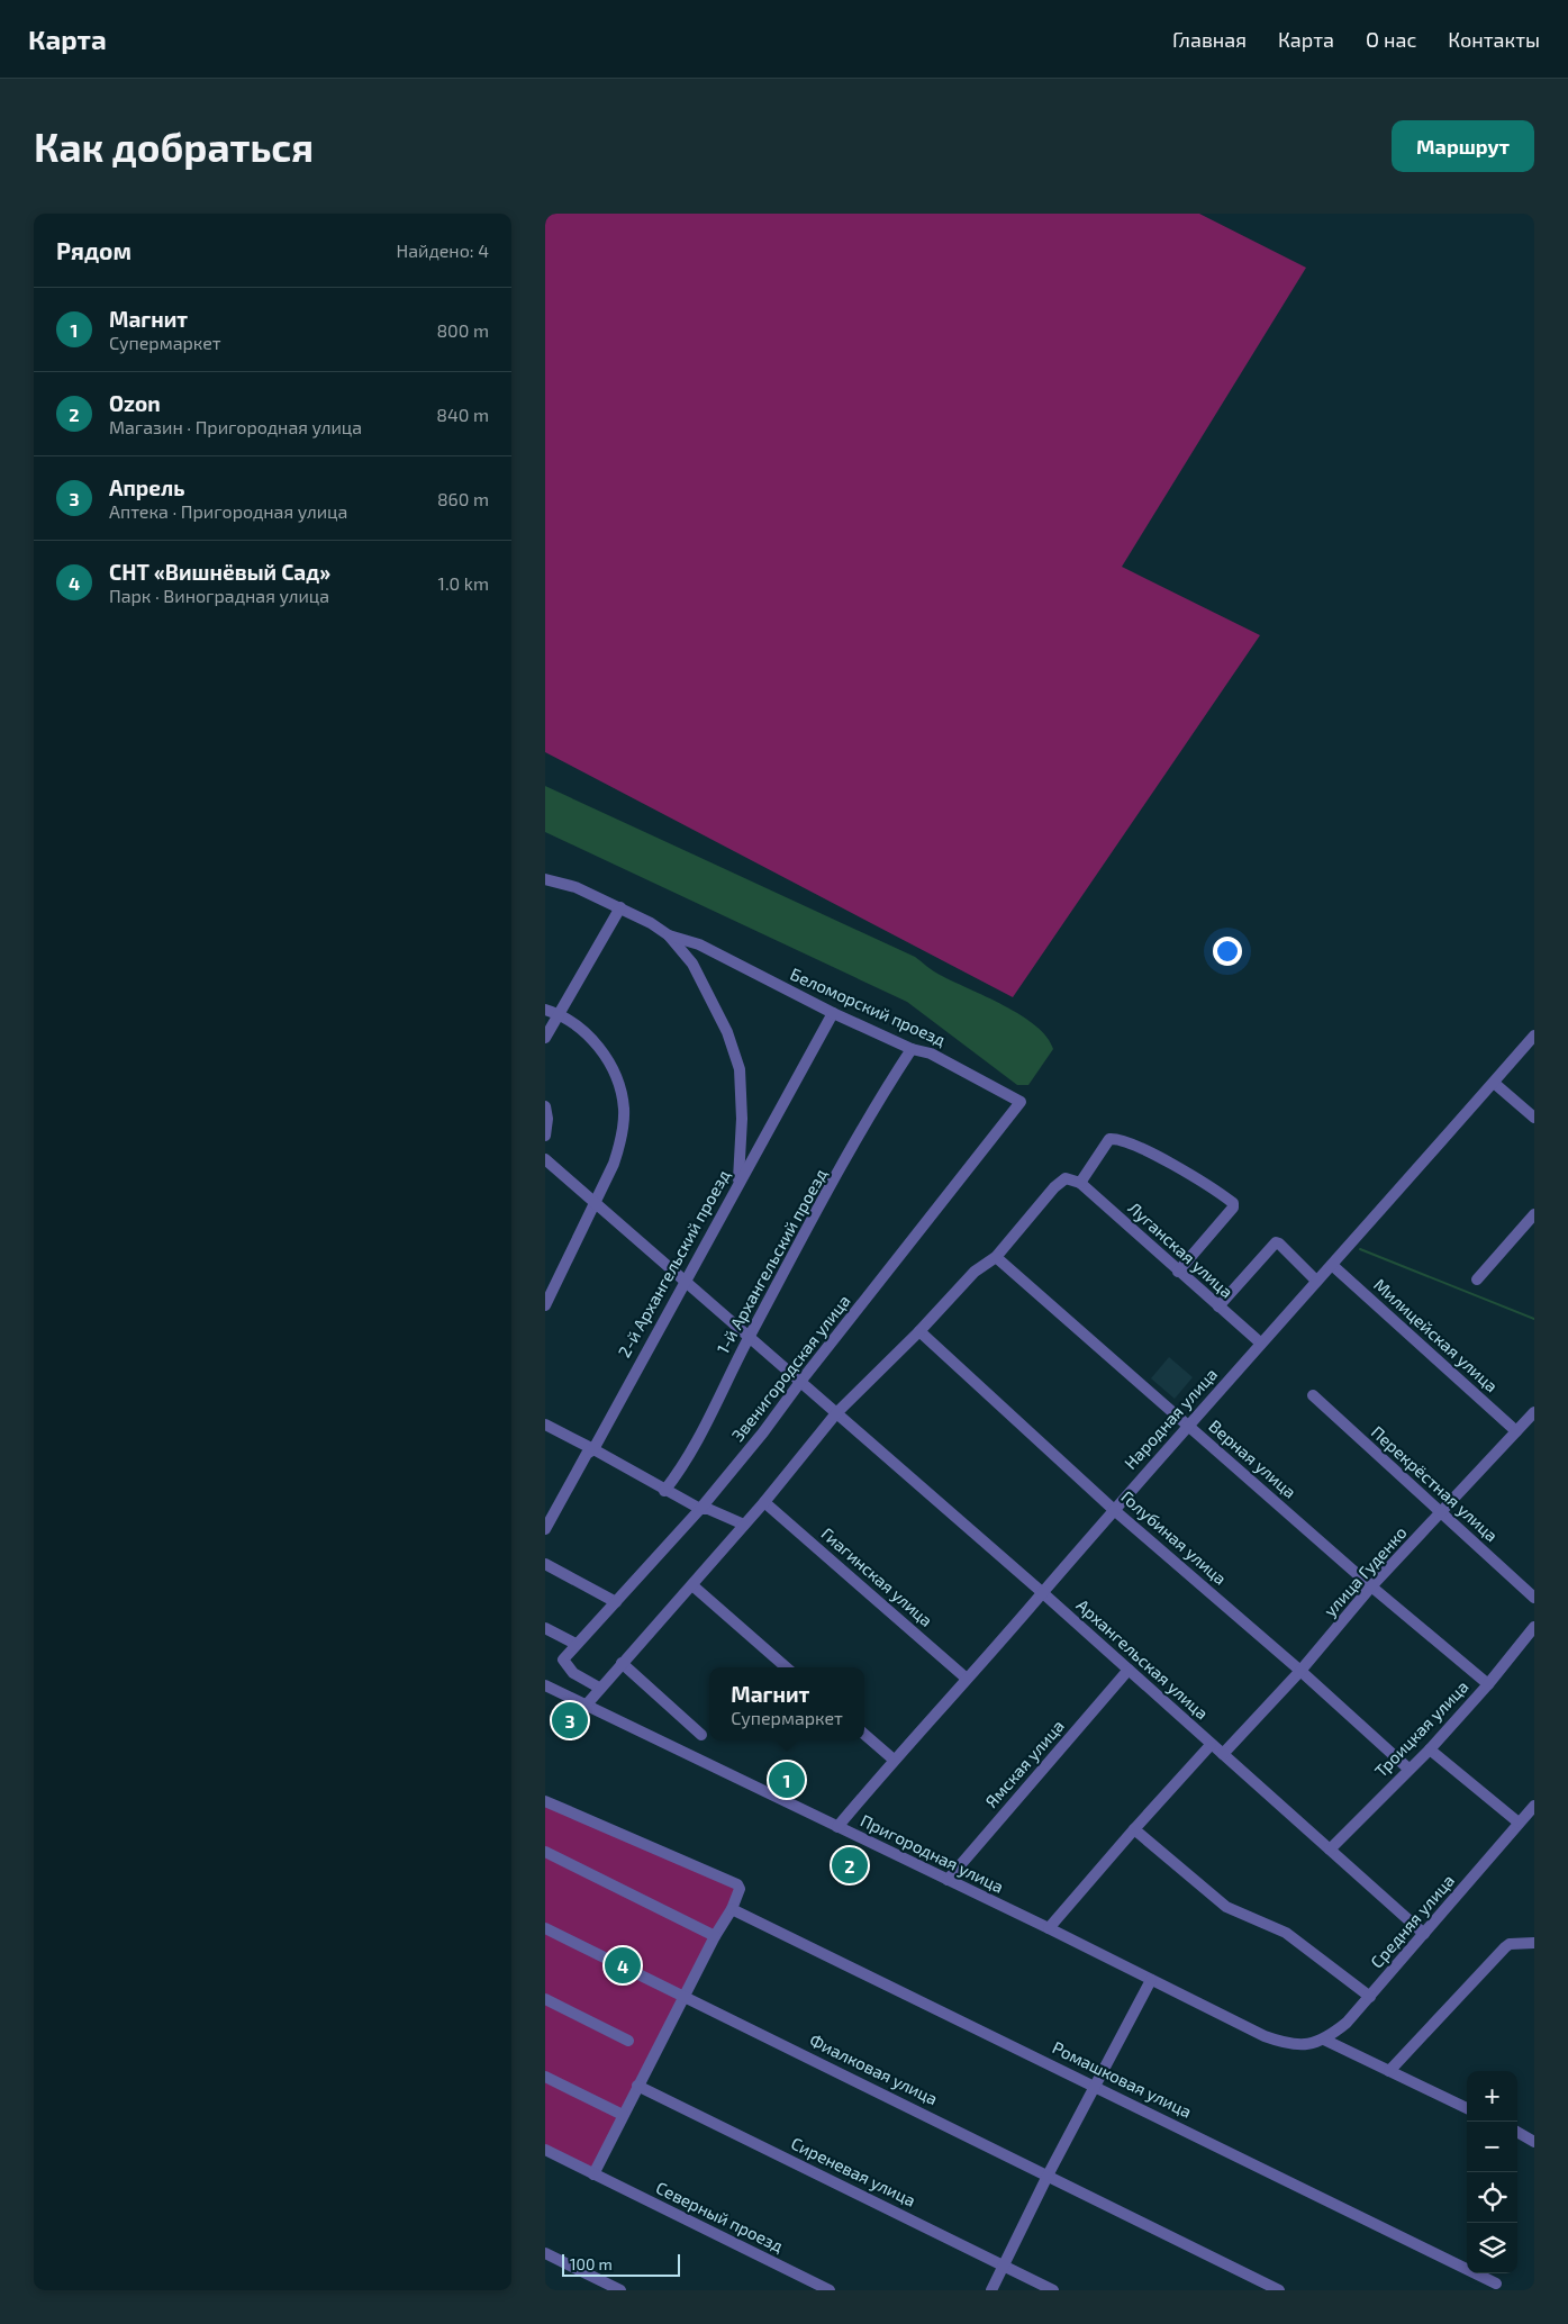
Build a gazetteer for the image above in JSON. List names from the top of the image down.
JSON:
{
  "streets": {
    "street": [
      "Беломорский проезд",
      "Луганская улица",
      "1-й Архангельский проезд",
      "2-й Архангельский проезд",
      "Милицейская улица",
      "Звенигородская улица",
      "Народная улица",
      "Верная улица",
      "Перекрёстная улица",
      "Голубиная улица",
      "улица Гуденко",
      "Гиагинская улица",
      "Архангельская улица",
      "Троицкая улица",
      "Ямская улица",
      "Пригородная улица",
      "Средняя улица",
      "Фиалковая улица",
      "Ромашковая улица",
      "Сиреневая улица",
      "Северный проезд"
    ]
  },
  "crossings": [
    ["Беломорский проезд", "1-й Архангельский проезд"],
    ["Беломорский проезд", "2-й Архангельский проезд"],
    ["Беломорский проезд", "Звенигородская улица"],
    ["Луганская улица", "Народная улица"],
    ["Милицейская улица", "Народная улица"],
    ["Милицейская улица", "улица Гуденко"],
    ["Звенигородская улица", "Архангельская улица"],
    ["Народная улица", "Верная улица"],
    ["Народная улица", "Голубиная улица"],
    ["Народная улица", "Гиагинская улица"],
    ["Народная улица", "Архангельская улица"],
    ["Народная улица", "Пригородная улица"],
    ["Верная улица", "улица Гуденко"],
    ["Верная улица", "Троицкая улица"],
    ["Перекрёстная улица", "улица Гуденко"],
    ["Голубиная улица", "улица Гуденко"],
    ["Голубиная улица", "Троицкая улица"],
    ["улица Гуденко", "Архангельская улица"],
    ["Архангельская улица", "Троицкая улица"],
    ["Архангельская улица", "Ямская улица"],
    ["Архангельская улица", "Средняя улица"],
    ["Ямская улица", "Пригородная улица"],
    ["Пригородная улица", "Средняя улица"]
  ],
  "scale_bar": "100 m",
  "page": {
    "header": "Карта",
    "nav": [
      "Главная",
      "Карта",
      "О нас",
      "Контакты"
    ],
    "buttons": "Маршрут",
    "title": "Как добраться",
    "heading": ["Рядом", "Найдено: 4"],
    "list": [
      {
        "mark": "1",
        "name": "Магнит",
        "note": "Супермаркет",
        "value": "800 m"
      },
      {
        "mark": "2",
        "name": "Ozon",
        "note": "Магазин · Пригородная улица",
        "value": "840 m"
      },
      {
        "mark": "3",
        "name": "Апрель",
        "note": "Аптека · Пригородная улица",
        "value": "860 m"
      },
      {
        "mark": "4",
        "name": "СНТ «Вишнёвый Cад»",
        "note": "Парк · Виноградная улица",
        "value": "1.0 km"
      }
    ],
    "popup": ["Магнит", "Супермаркет"],
    "pins": [
      "3",
      "1",
      "2",
      "4"
    ],
    "map_buttons": ["+", "−"],
    "scale": "100 m"
  }
}
